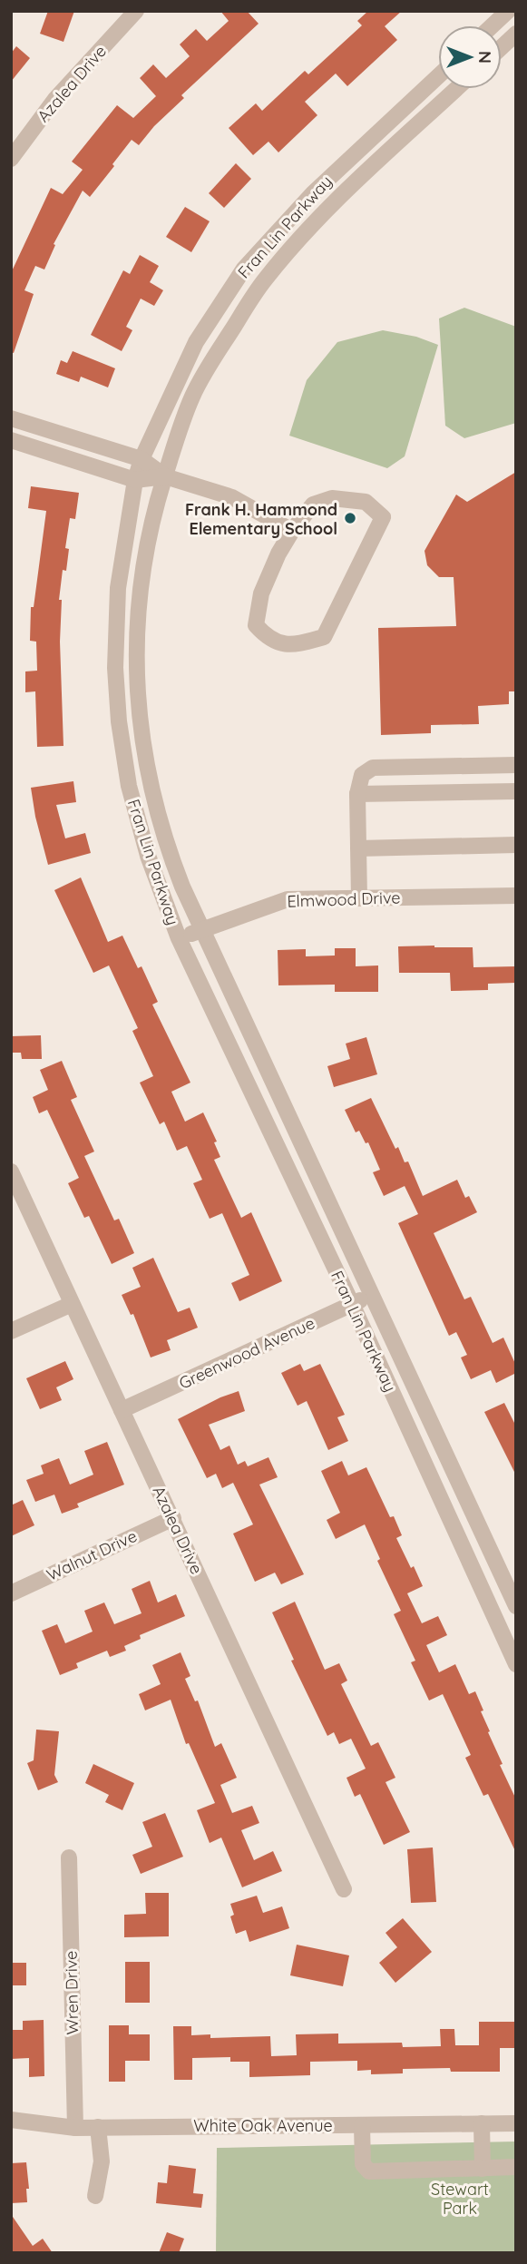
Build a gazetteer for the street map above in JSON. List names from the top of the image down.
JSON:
{
  "streets": {
    "street": [
      "Azalea Drive",
      "Fran Lin Parkway",
      "Elmwood Drive",
      "Greenwood Avenue",
      "Walnut Drive",
      "Wren Drive",
      "White Oak Avenue"
    ]
  },
  "crossings": [
    ["Azalea Drive", "Greenwood Avenue"],
    ["Azalea Drive", "Walnut Drive"],
    ["Fran Lin Parkway", "Elmwood Drive"],
    ["Fran Lin Parkway", "Greenwood Avenue"],
    ["Wren Drive", "White Oak Avenue"]
  ],
  "parks": ["Stewart Park"],
  "places": ["Frank H. Hammond Elementary School"],
  "north": "right"
}
